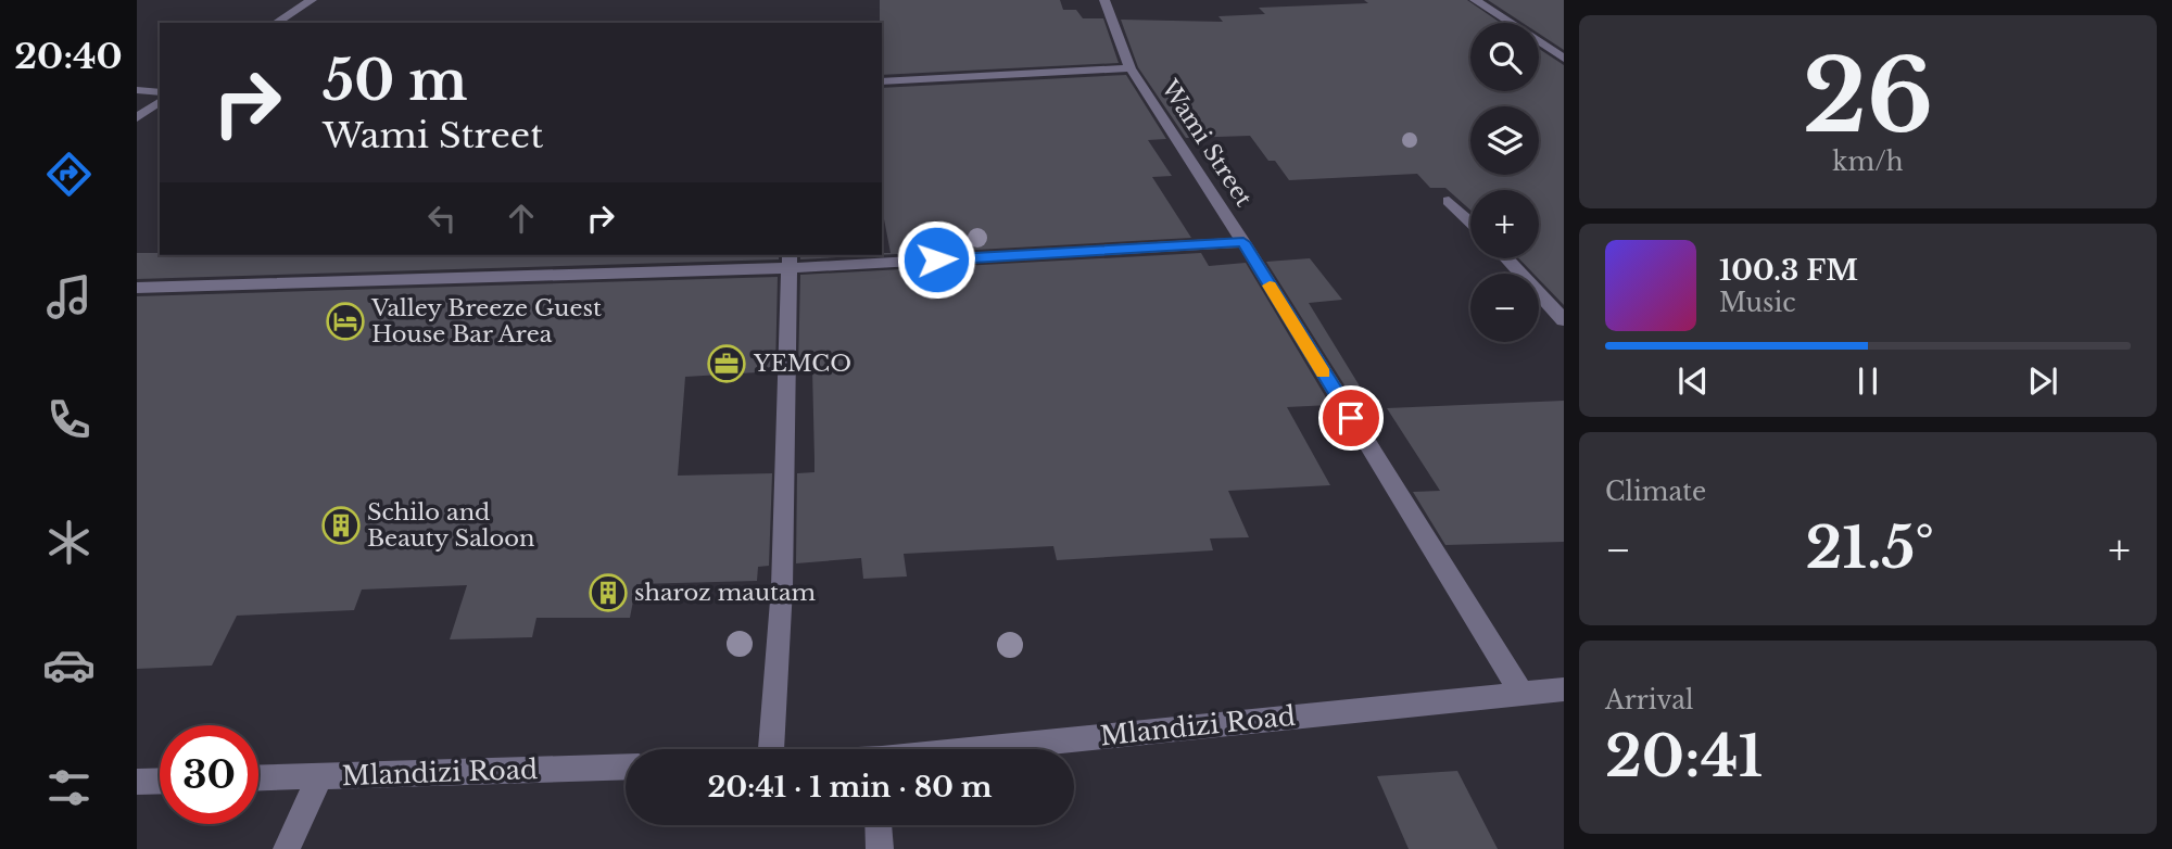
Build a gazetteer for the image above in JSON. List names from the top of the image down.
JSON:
{
  "streets": {
    "street": ["Wami Street", "Mlandizi Road"]
  },
  "crossings": [
    ["Wami Street", "Mlandizi Road"]
  ],
  "places": {
    "hotel": ["Valley Breeze Guest House Bar Area"],
    "office": ["YEMCO"],
    "building": ["Schilo and Beauty Saloon", "sharoz mautam"]
  },
  "page": {
    "tabs": "20:40",
    "tile": [
      ["26", "km/h"],
      "Climate",
      ["Arrival", "20:41"]
    ],
    "map_buttons": ["+", "−"],
    "turn": ["50 m", "Wami Street"],
    "song": ["100.3 FM", "Music"],
    "heat": ["−", "21.5°", "+"],
    "limit": "30",
    "trip": "20:41 · 1 min · 80 m"
  }
}
